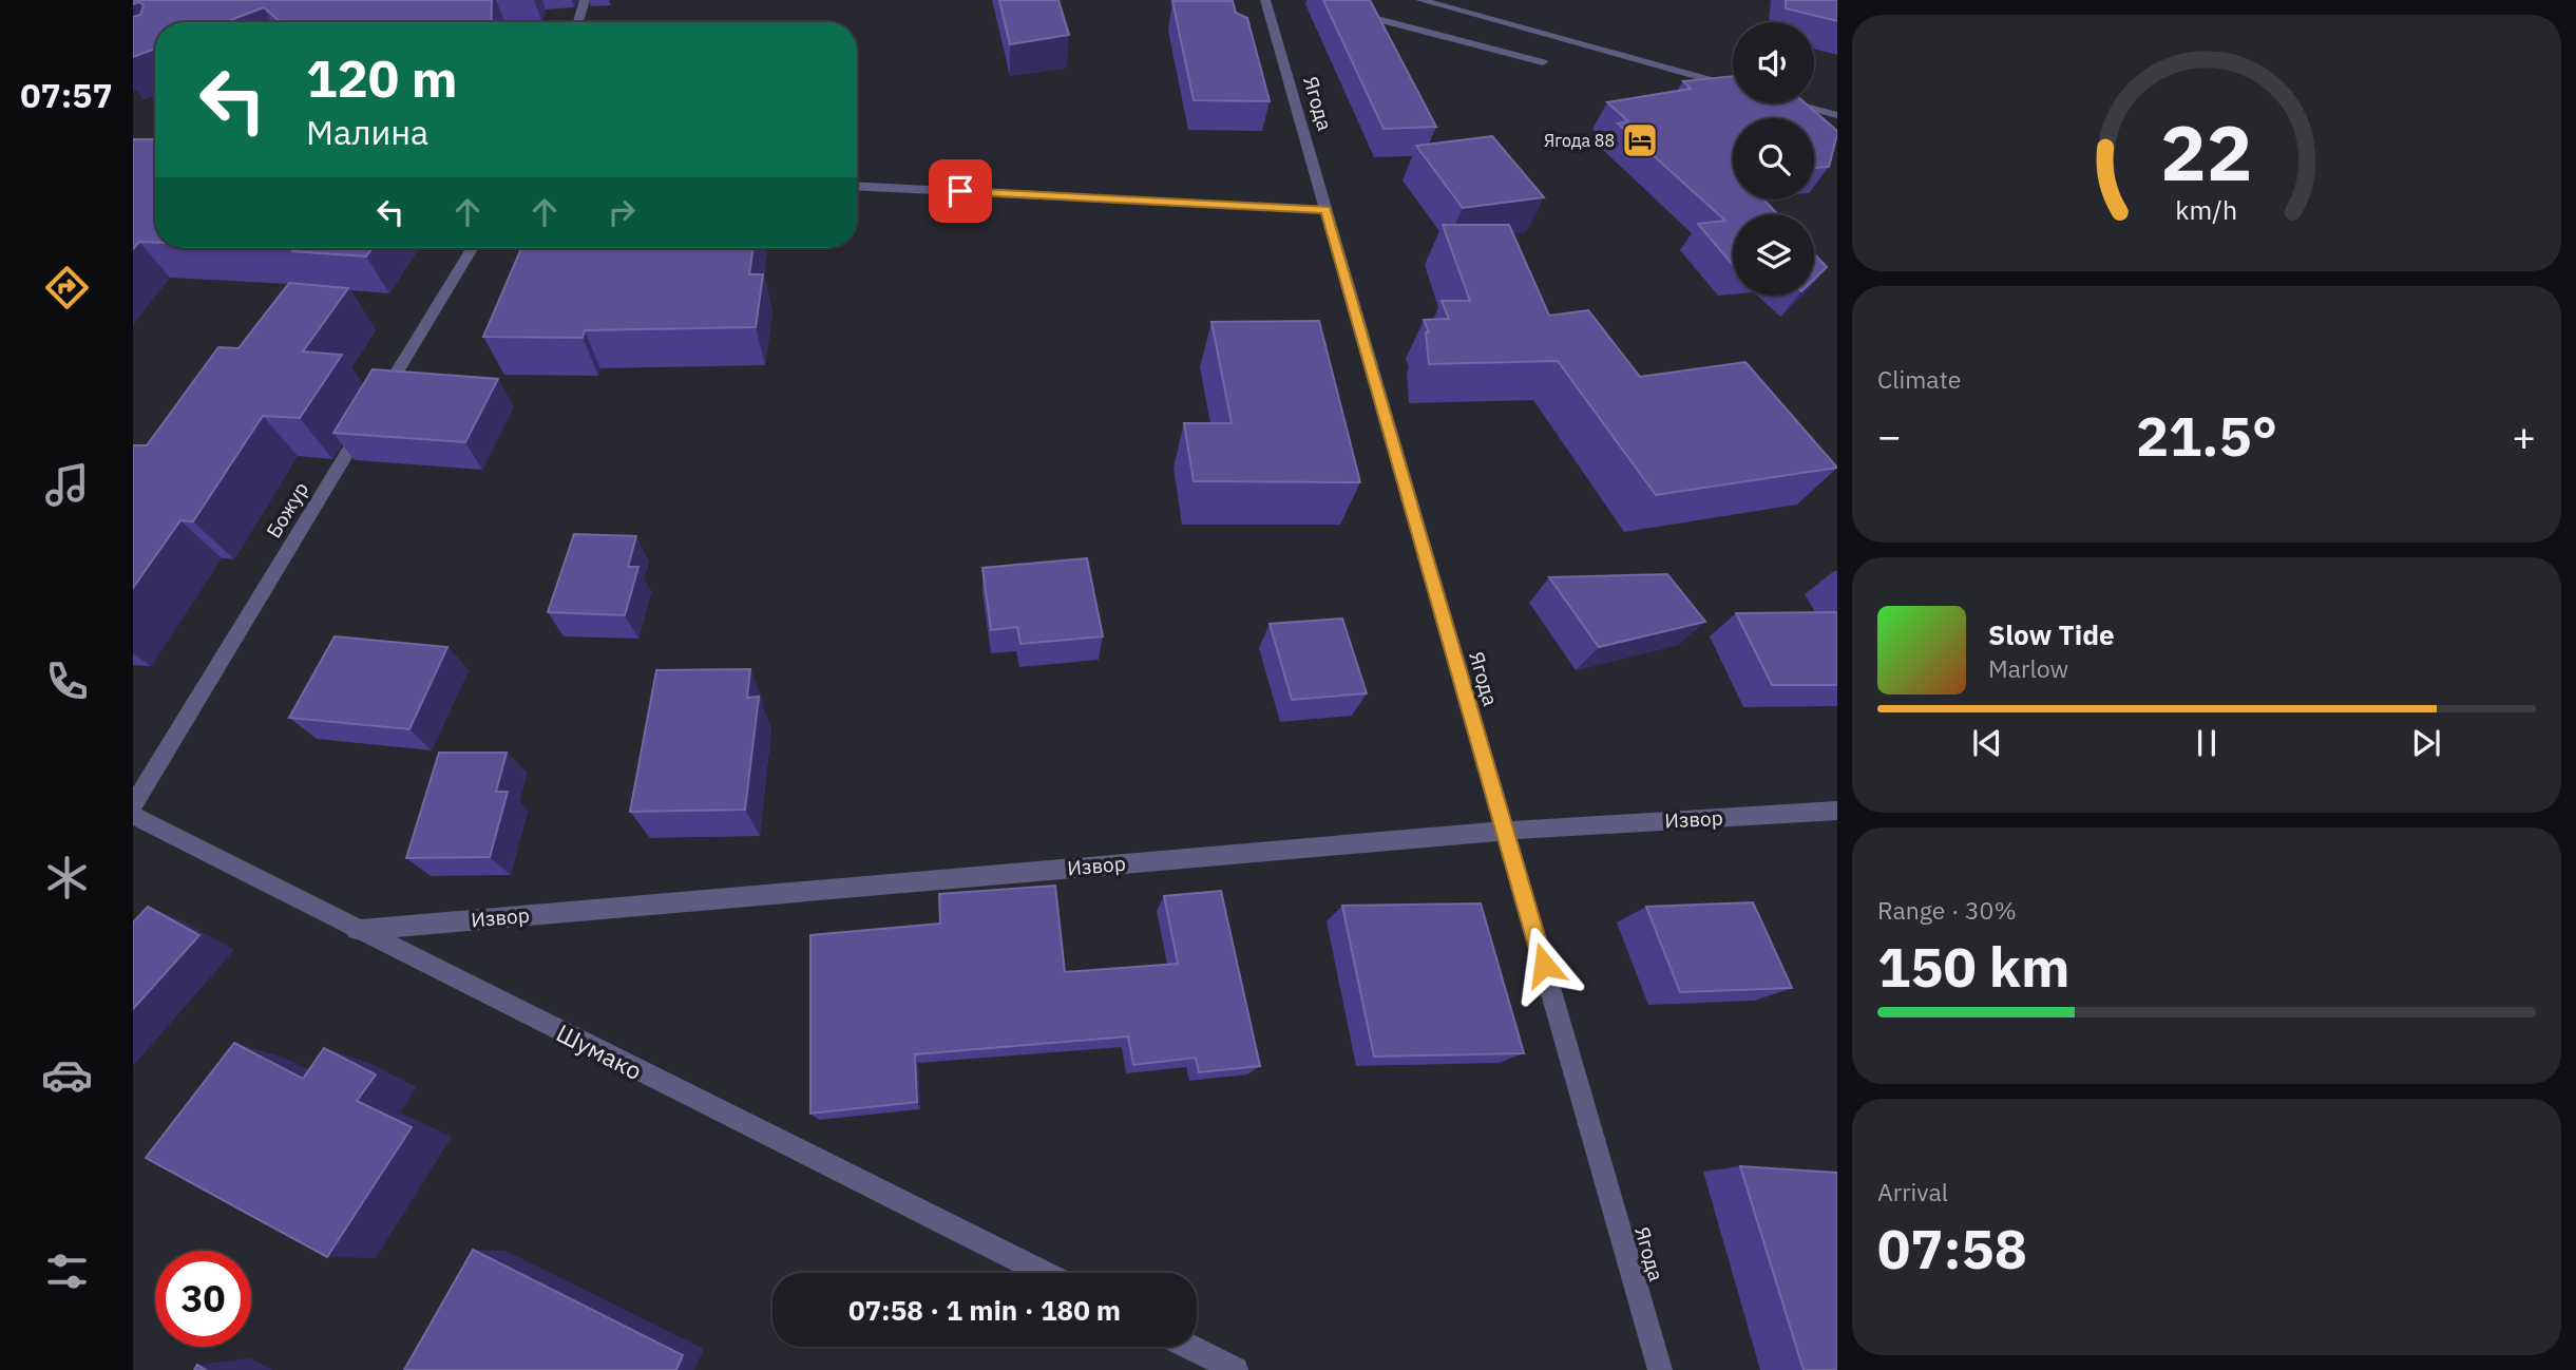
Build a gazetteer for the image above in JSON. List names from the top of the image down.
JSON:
{
  "streets": {
    "street": [
      "Ягода",
      "Божур",
      "Извор",
      "Шумако"
    ]
  },
  "crossings": [
    ["Ягода", "Извор"],
    ["Извор", "Шумако"]
  ],
  "places": {
    "hotel": ["Ягода 88"]
  },
  "page": {
    "tabs": "07:57",
    "turn": ["120 m", "Малина"],
    "tile": [
      "Climate",
      ["Range · 30%", "150 km"],
      ["Arrival", "07:58"]
    ],
    "heat": ["−", "21.5°", "+"],
    "song": ["Slow Tide", "Marlow"],
    "limit": "30",
    "trip": "07:58 · 1 min · 180 m",
    "gauge": ["22", "km/h"]
  }
}
